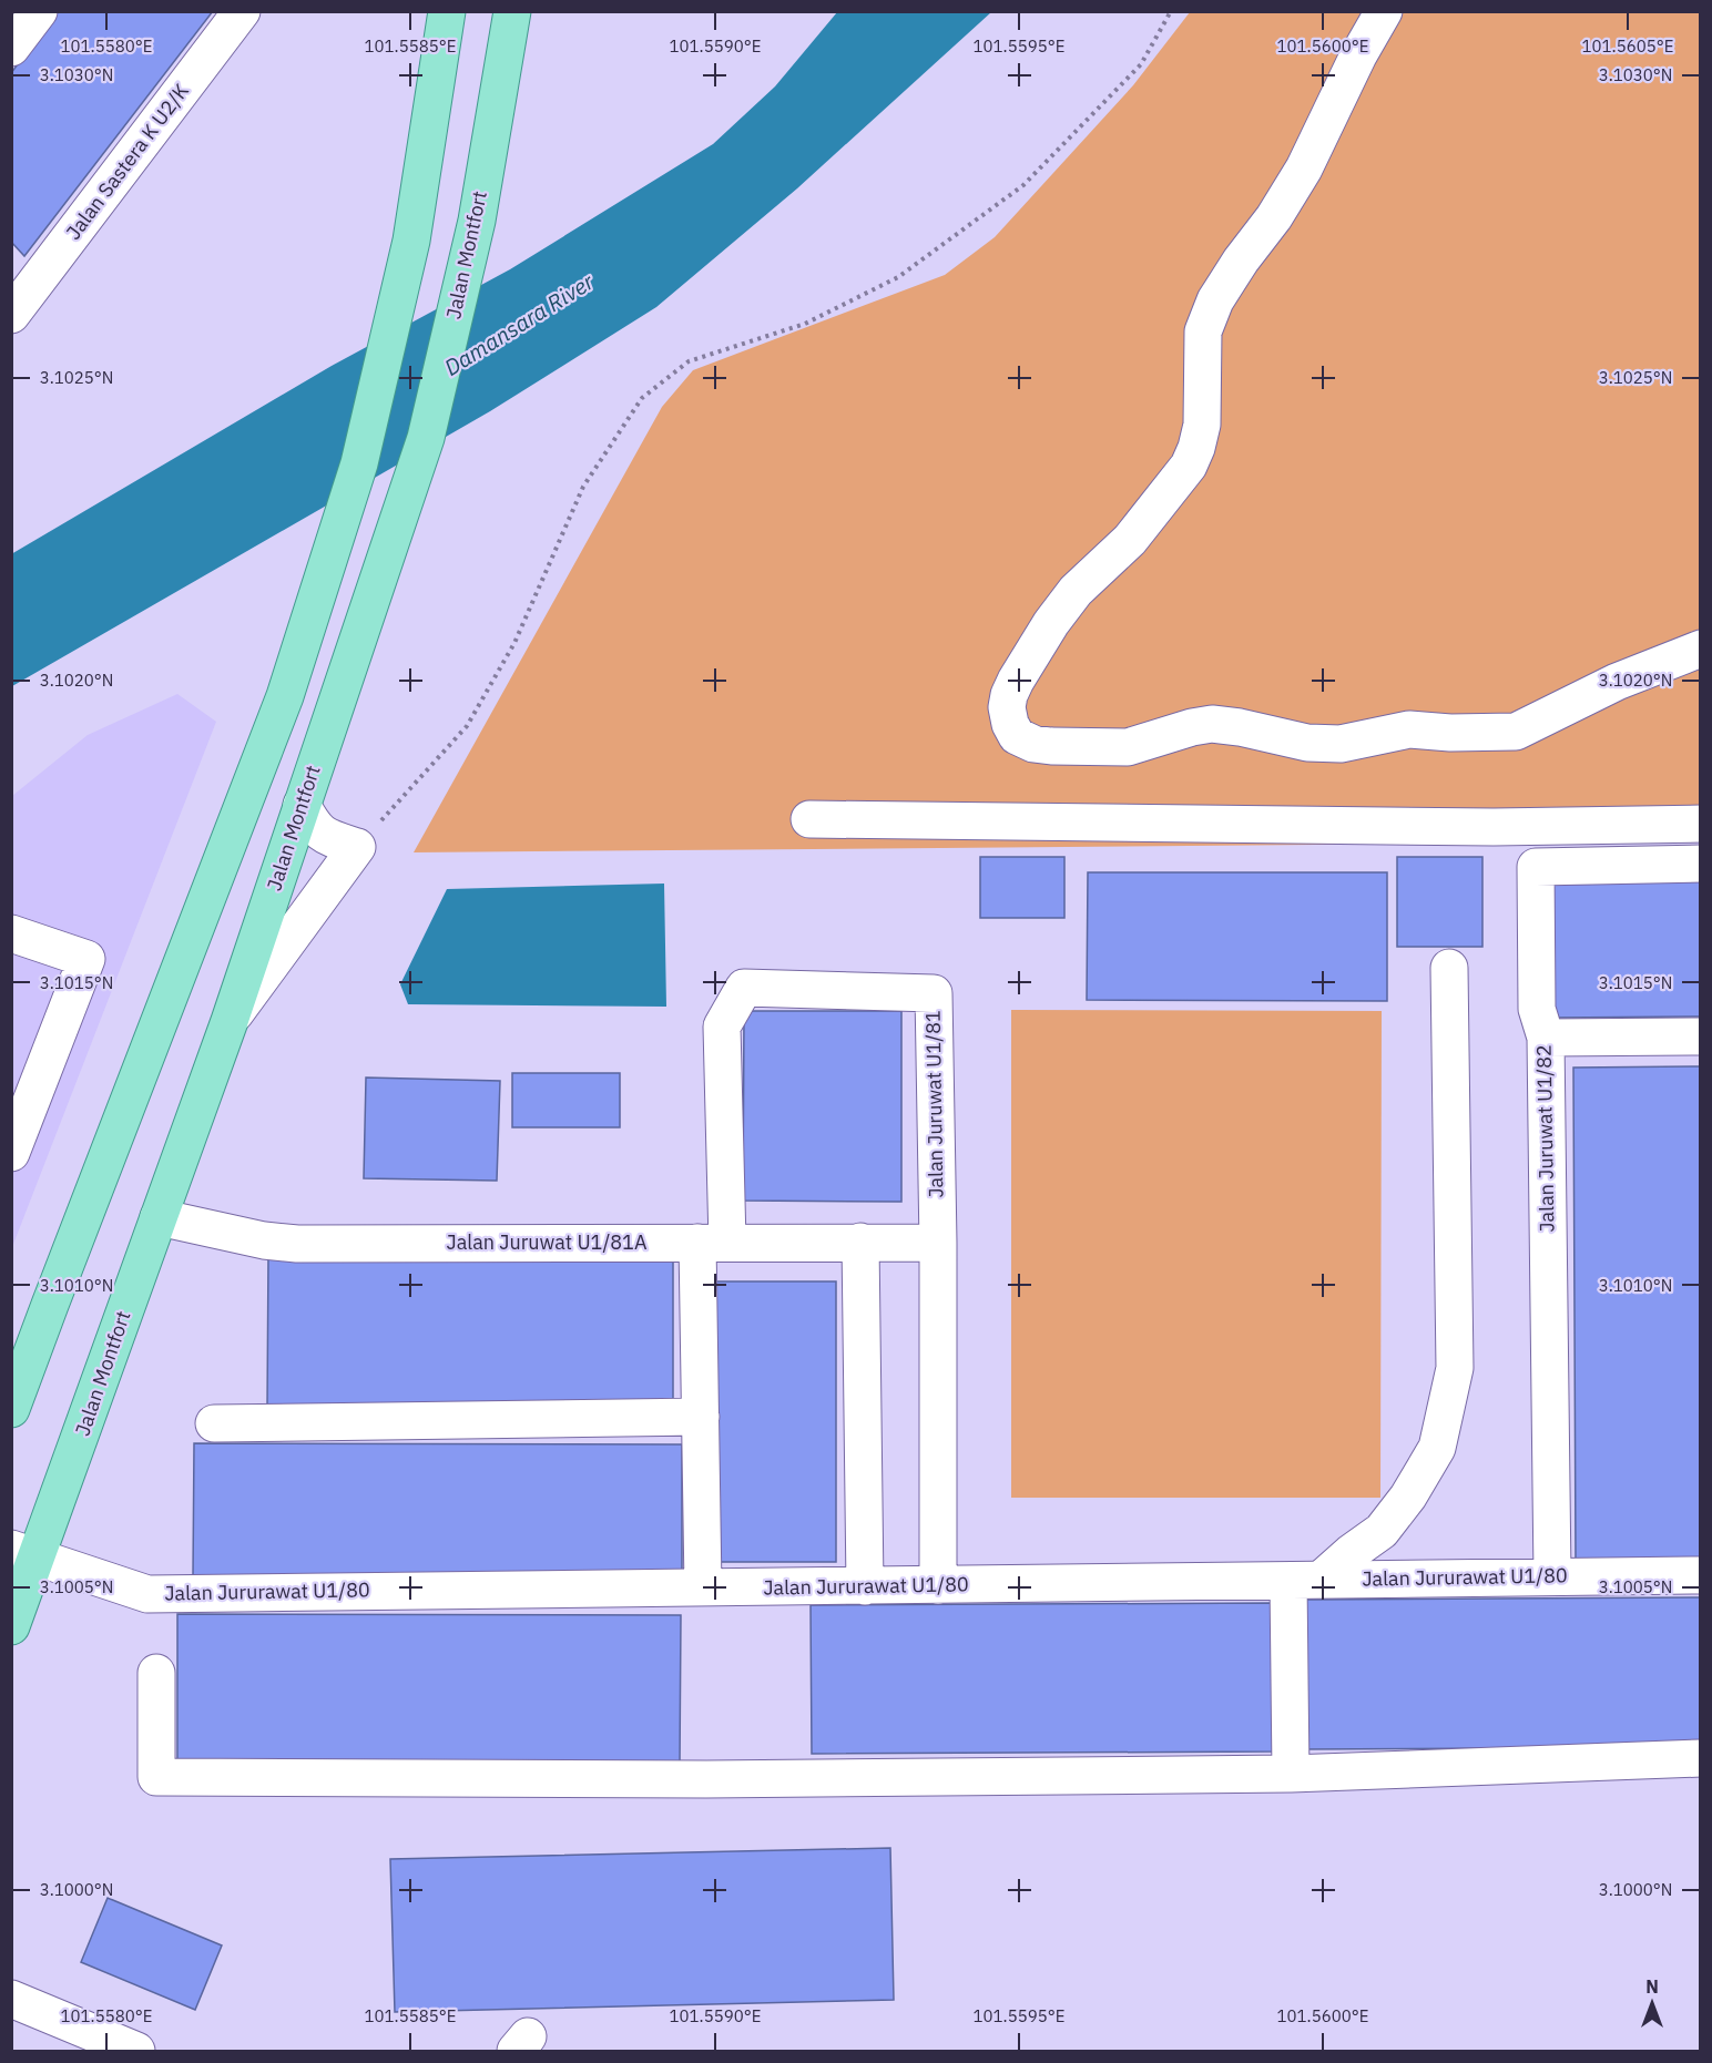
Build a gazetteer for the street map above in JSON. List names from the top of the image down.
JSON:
{
  "streets": {
    "main road": ["Jalan Montfort"],
    "street": [
      "Jalan Sastera K U2/K",
      "Jalan Juruwat U1/81",
      "Jalan Juruwat U1/82",
      "Jalan Juruwat U1/81A",
      "Jalan Jururawat U1/80"
    ]
  },
  "crossings": [
    ["Jalan Montfort", "Jalan Juruwat U1/81A"],
    ["Jalan Montfort", "Jalan Jururawat U1/80"],
    ["Jalan Juruwat U1/81", "Jalan Juruwat U1/81A"],
    ["Jalan Juruwat U1/81", "Jalan Jururawat U1/80"],
    ["Jalan Juruwat U1/82", "Jalan Jururawat U1/80"]
  ],
  "water": ["Damansara River"],
  "north": "top",
  "coordinates": [
    "101.5580°E",
    "101.5585°E",
    "101.5590°E",
    "101.5595°E",
    "101.5600°E",
    "101.5605°E",
    "3.1030°N",
    "3.1025°N",
    "3.1020°N",
    "3.1015°N",
    "3.1010°N",
    "3.1005°N",
    "3.1000°N"
  ]
}
